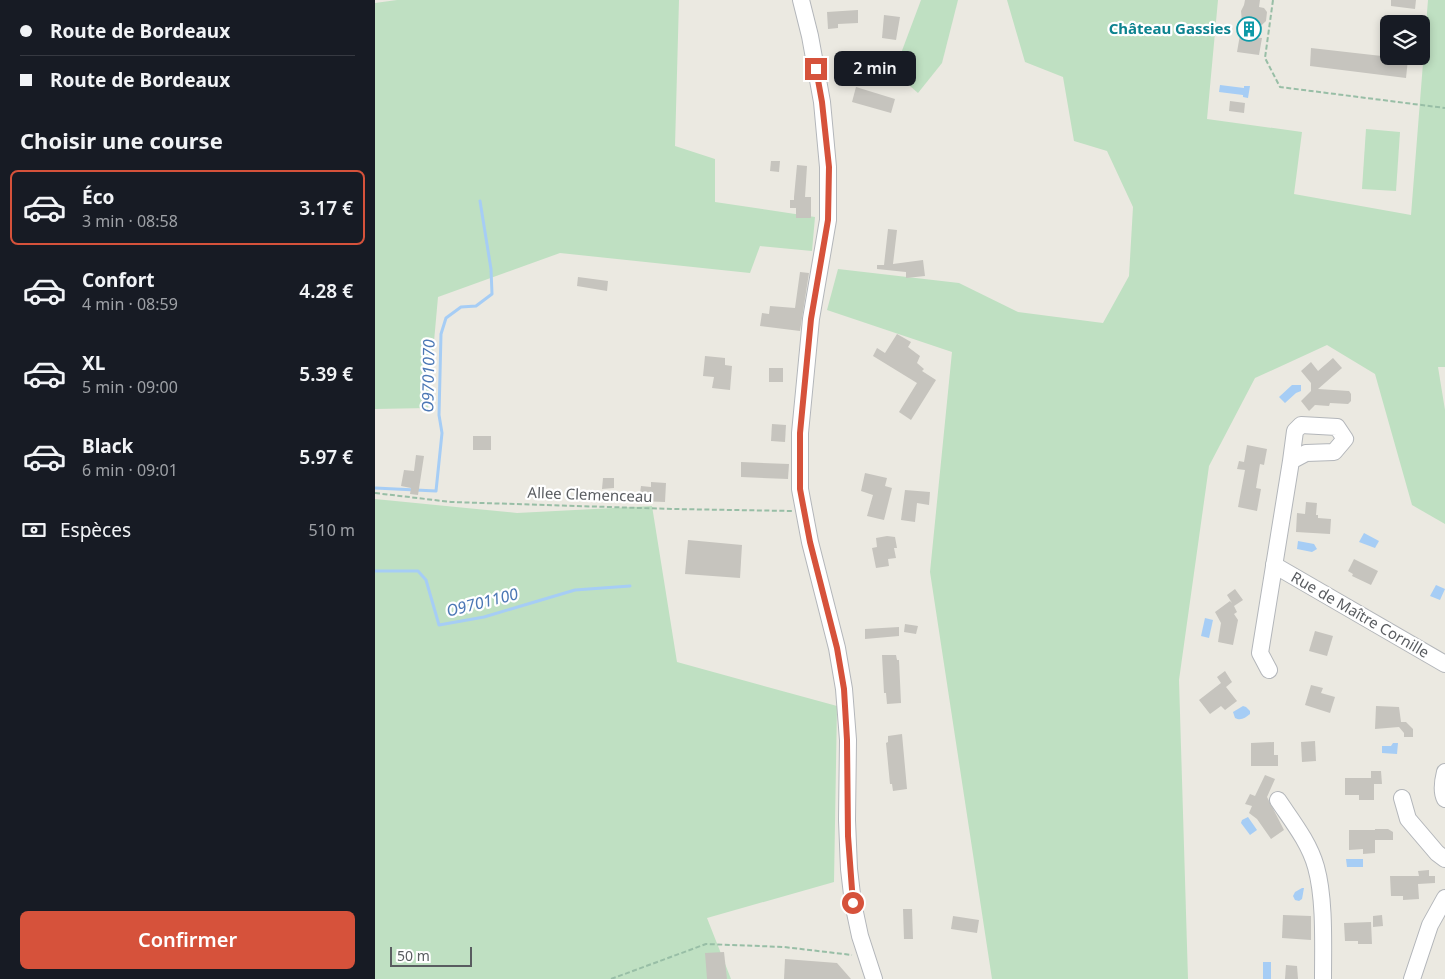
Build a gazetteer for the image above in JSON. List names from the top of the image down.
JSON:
{
  "streets": {
    "street": ["Rue de Maître Cornille"],
    "path": ["Allee Clemenceau"]
  },
  "water": ["O9701070", "O9701100"],
  "places": {
    "building": ["Château Gassies"]
  },
  "scale_bar": "50 m",
  "page": {
    "banner": ["Route de Bordeaux", "Route de Bordeaux"],
    "bubble": "2 min",
    "heading": "Choisir une course",
    "list": [
      {
        "name": "Éco",
        "note": "3 min · 08:58",
        "value": "3.17 €"
      },
      {
        "name": "Confort",
        "note": "4 min · 08:59",
        "value": "4.28 €"
      },
      {
        "name": "XL",
        "note": "5 min · 09:00",
        "value": "5.39 €"
      },
      {
        "name": "Black",
        "note": "6 min · 09:01",
        "value": "5.97 €"
      }
    ],
    "pay": ["Espèces", "510 m"],
    "buttons": "Confirmer",
    "scale": "50 m"
  }
}
